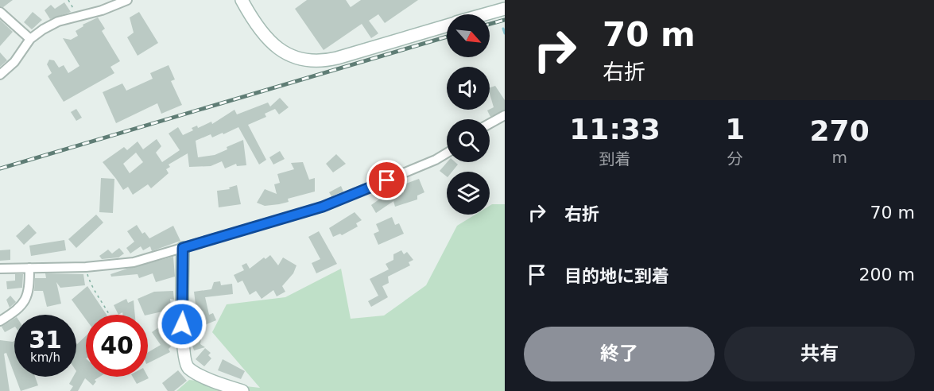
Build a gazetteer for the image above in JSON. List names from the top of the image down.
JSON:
{
  "north": "bottom right",
  "page": {
    "turn": ["70 m", "右折"],
    "eta": [
      "11:33",
      "到着",
      "1",
      "分",
      "270",
      "m"
    ],
    "list": [
      {
        "name": "右折",
        "value": "70 m"
      },
      {
        "name": "目的地に到着",
        "value": "200 m"
      }
    ],
    "speed": "31 km/h",
    "limit": "40",
    "buttons": ["終了", "共有"]
  }
}
